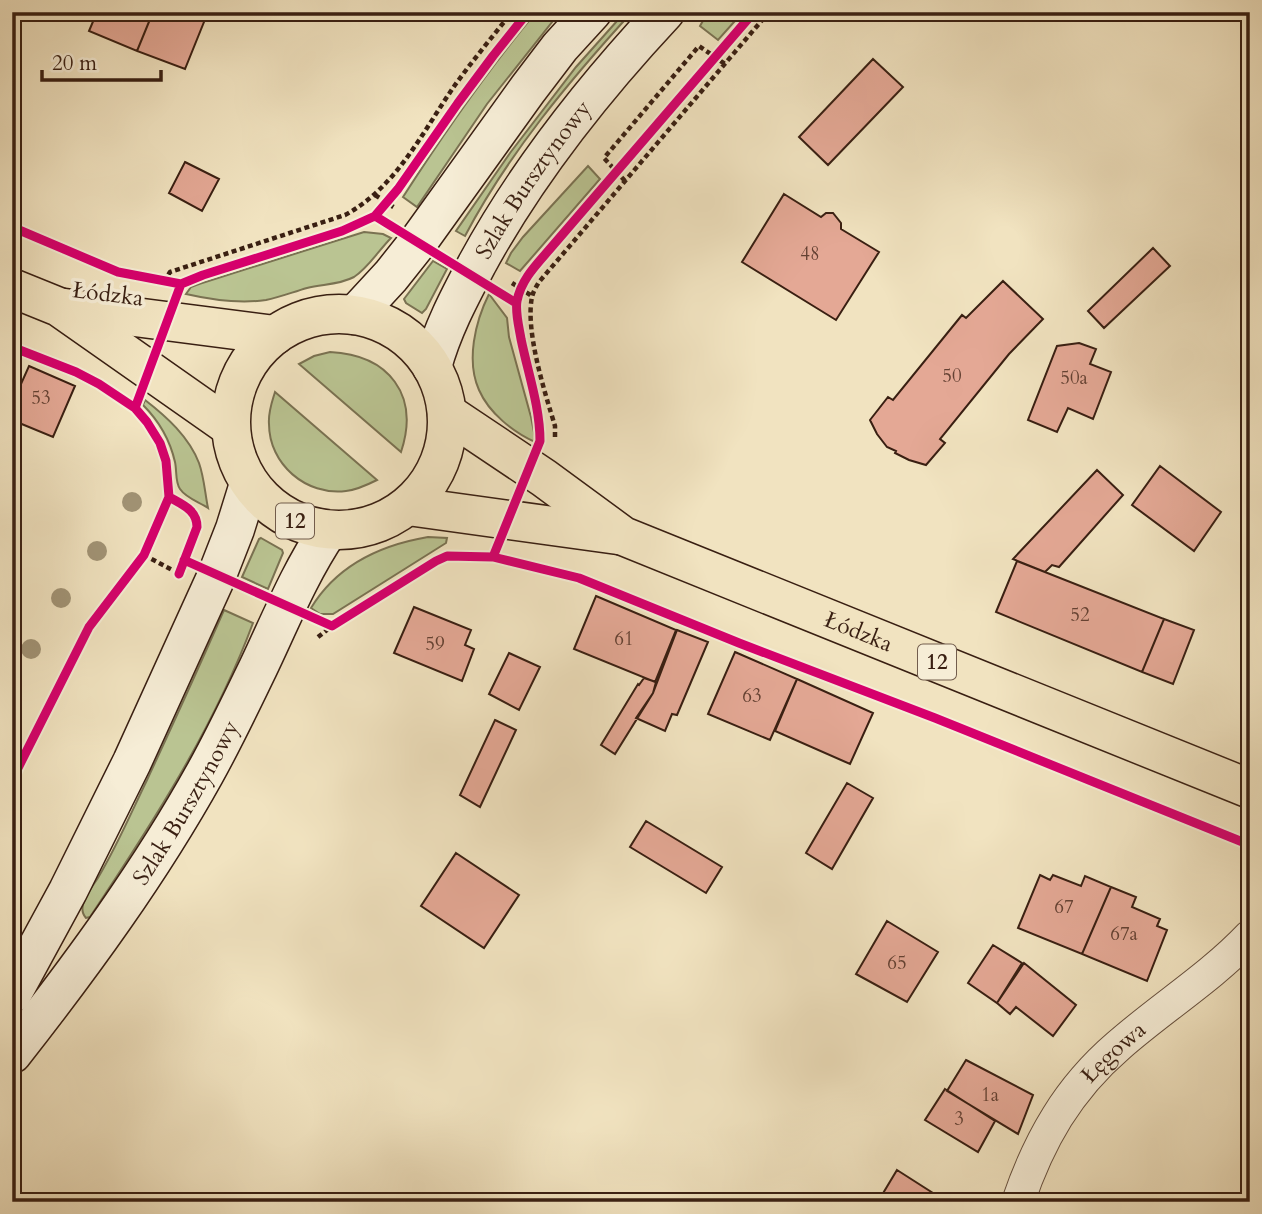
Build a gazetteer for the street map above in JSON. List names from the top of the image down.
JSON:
{
  "streets": {
    "main road": ["Szlak Bursztynowy", "Łódzka", "12"],
    "street": ["Łęgowa"]
  },
  "crossings": [
    ["Szlak Bursztynowy", "Łódzka"],
    ["Szlak Bursztynowy", "12"],
    ["Łódzka", "12"]
  ],
  "house_numbers": [
    "48",
    "50",
    "50a",
    "53",
    "52",
    "61",
    "59",
    "63",
    "67",
    "67a",
    "65",
    "1a",
    "3"
  ],
  "scale_bar": "20 m"
}
